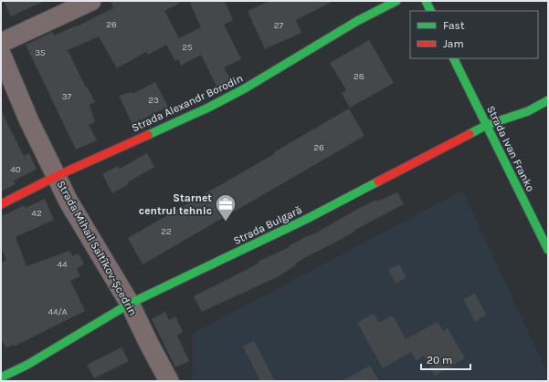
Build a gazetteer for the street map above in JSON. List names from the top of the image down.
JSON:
{
  "streets": {
    "street": [
      "Strada Alexandr Borodin",
      "Strada Ivan Franko",
      "Strada Bulgară",
      "Strada Mihail Saltîkov-Șcedrin"
    ]
  },
  "crossings": [
    ["Strada Alexandr Borodin", "Strada Mihail Saltîkov-Șcedrin"],
    ["Strada Ivan Franko", "Strada Bulgară"],
    ["Strada Bulgară", "Strada Mihail Saltîkov-Șcedrin"]
  ],
  "places": {
    "office": ["Starnet centrul tehnic"]
  },
  "house_numbers": [
    "26",
    "27",
    "25",
    "35",
    "28",
    "37",
    "23",
    "26",
    "40",
    "42",
    "22",
    "44",
    "44/A"
  ],
  "legend": ["Fast", "Jam"],
  "scale_bar": "20 m"
}
